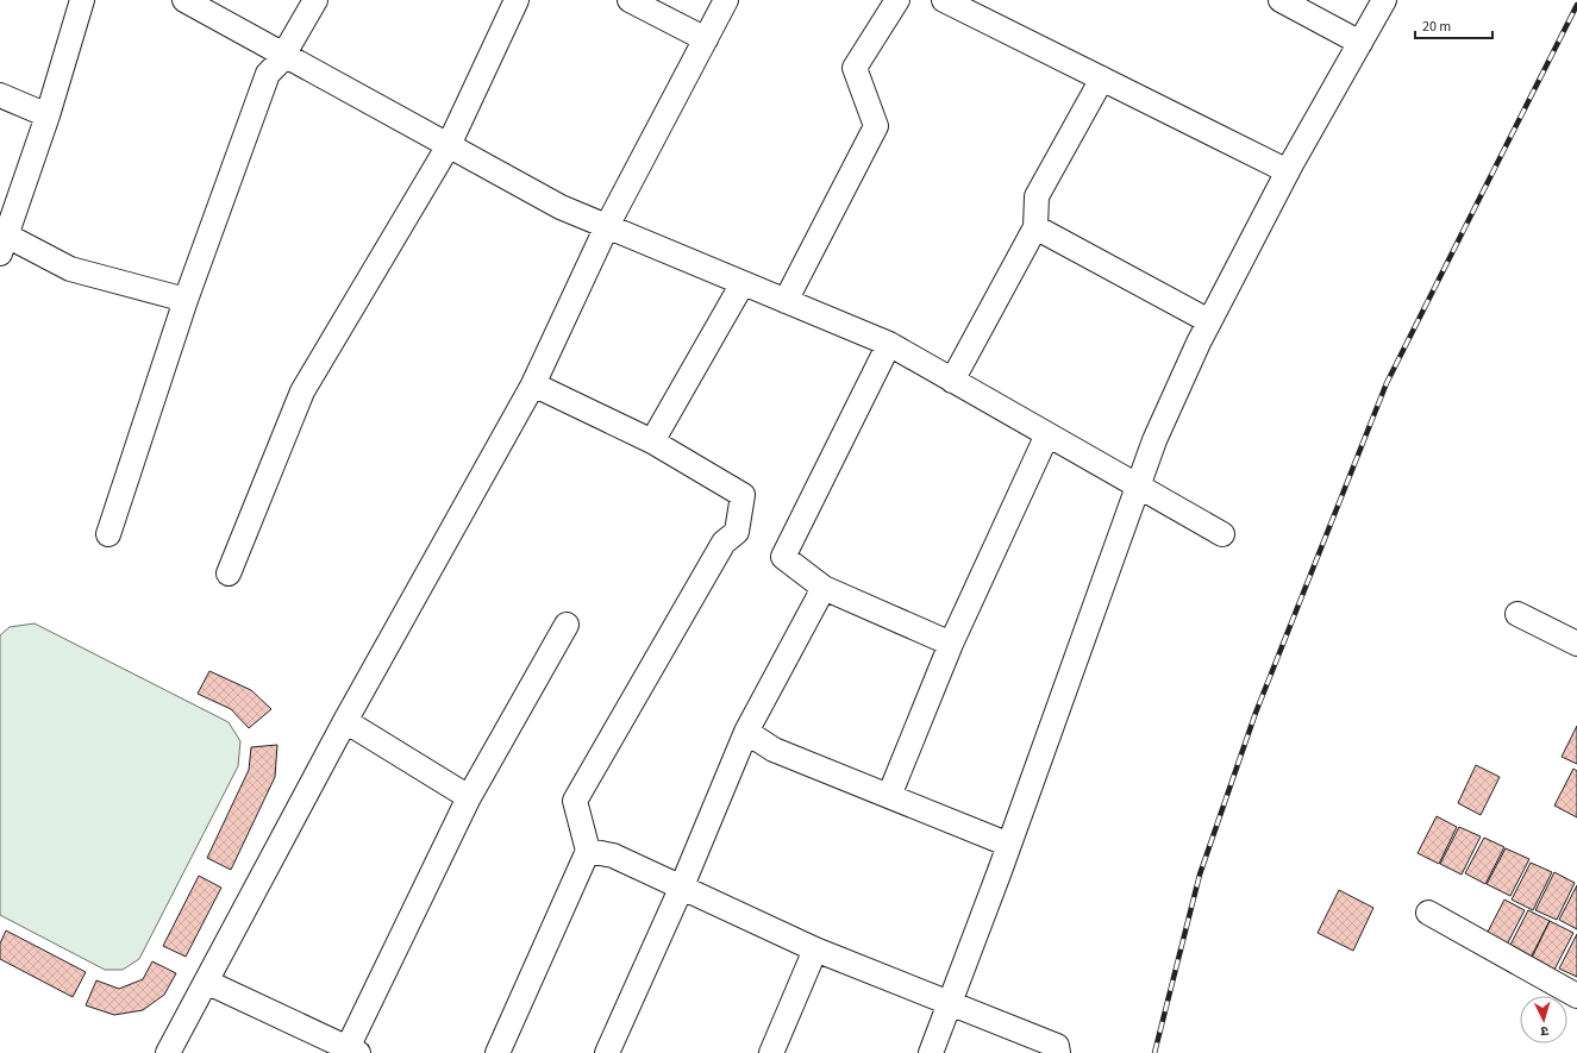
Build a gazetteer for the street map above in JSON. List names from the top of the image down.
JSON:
{
  "scale_bar": "20 m",
  "north": "bottom"
}
